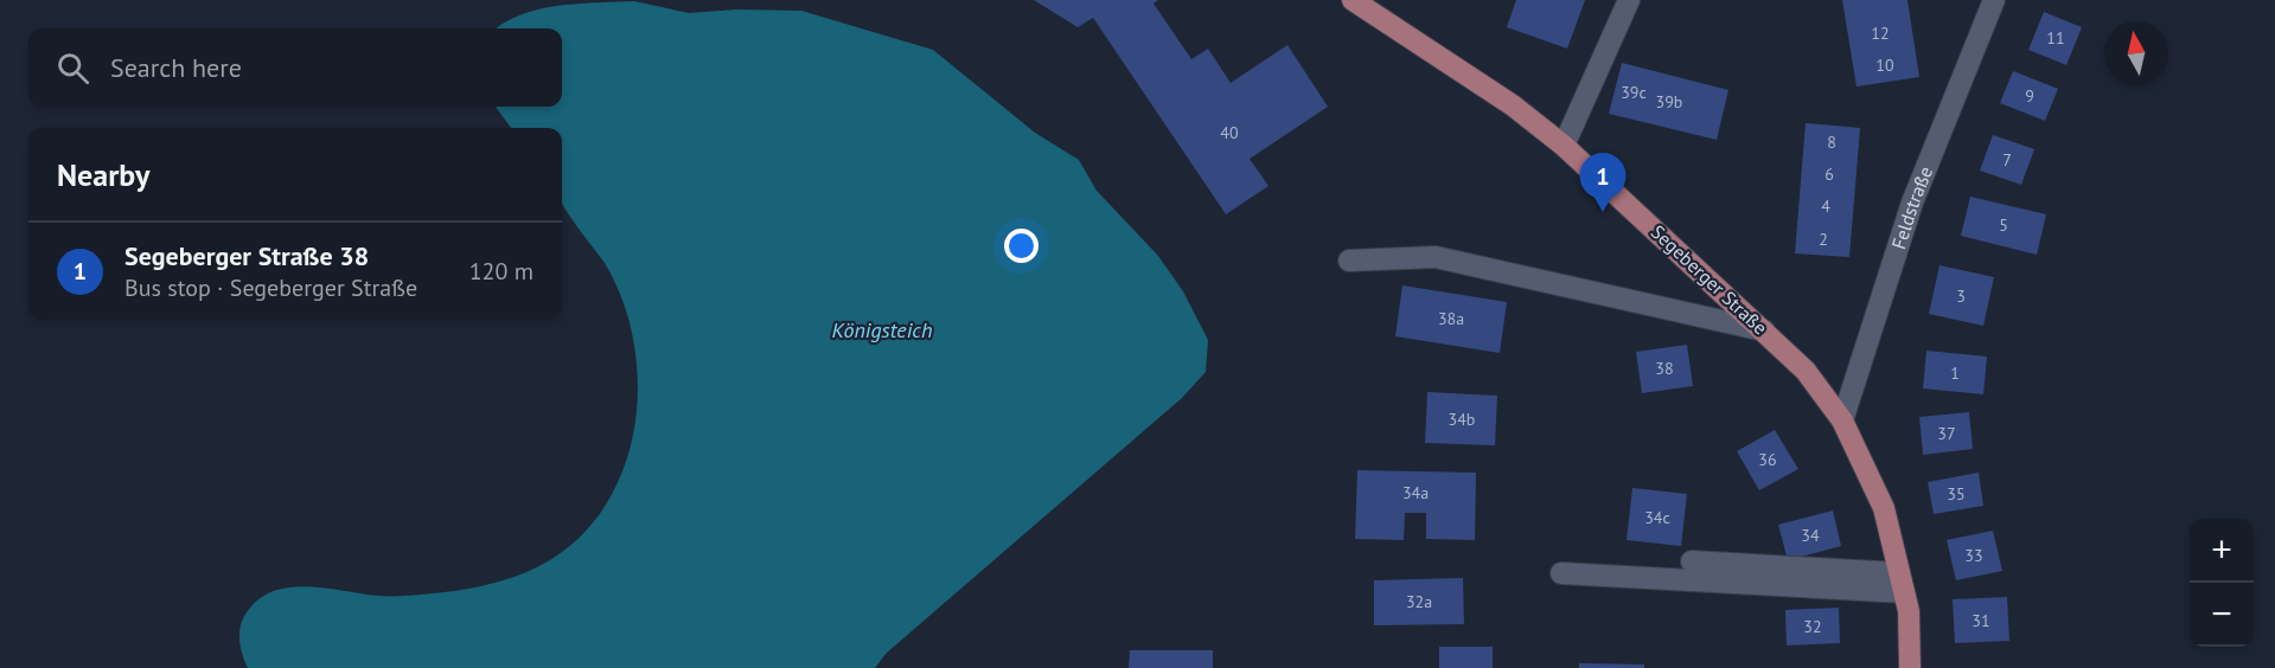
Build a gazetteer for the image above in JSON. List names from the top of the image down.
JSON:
{
  "streets": {
    "main road": ["Segeberger Straße"],
    "street": ["Feldstraße"]
  },
  "crossings": [
    ["Feldstraße", "Segeberger Straße"]
  ],
  "water": ["Königsteich"],
  "house_numbers": [
    "12",
    "11",
    "10",
    "39c",
    "9",
    "39b",
    "40",
    "8",
    "7",
    "6",
    "4",
    "5",
    "2",
    "3",
    "38a",
    "38",
    "1",
    "34b",
    "37",
    "36",
    "34a",
    "35",
    "34c",
    "34",
    "33",
    "32a",
    "31",
    "32"
  ],
  "north": "top",
  "page": {
    "search": "Search here",
    "heading": "Nearby",
    "pins": "1",
    "list": [
      {
        "mark": "1",
        "name": "Segeberger Straße 38",
        "note": "Bus stop · Segeberger Straße",
        "value": "120 m"
      }
    ],
    "map_buttons": ["+", "−"]
  }
}
